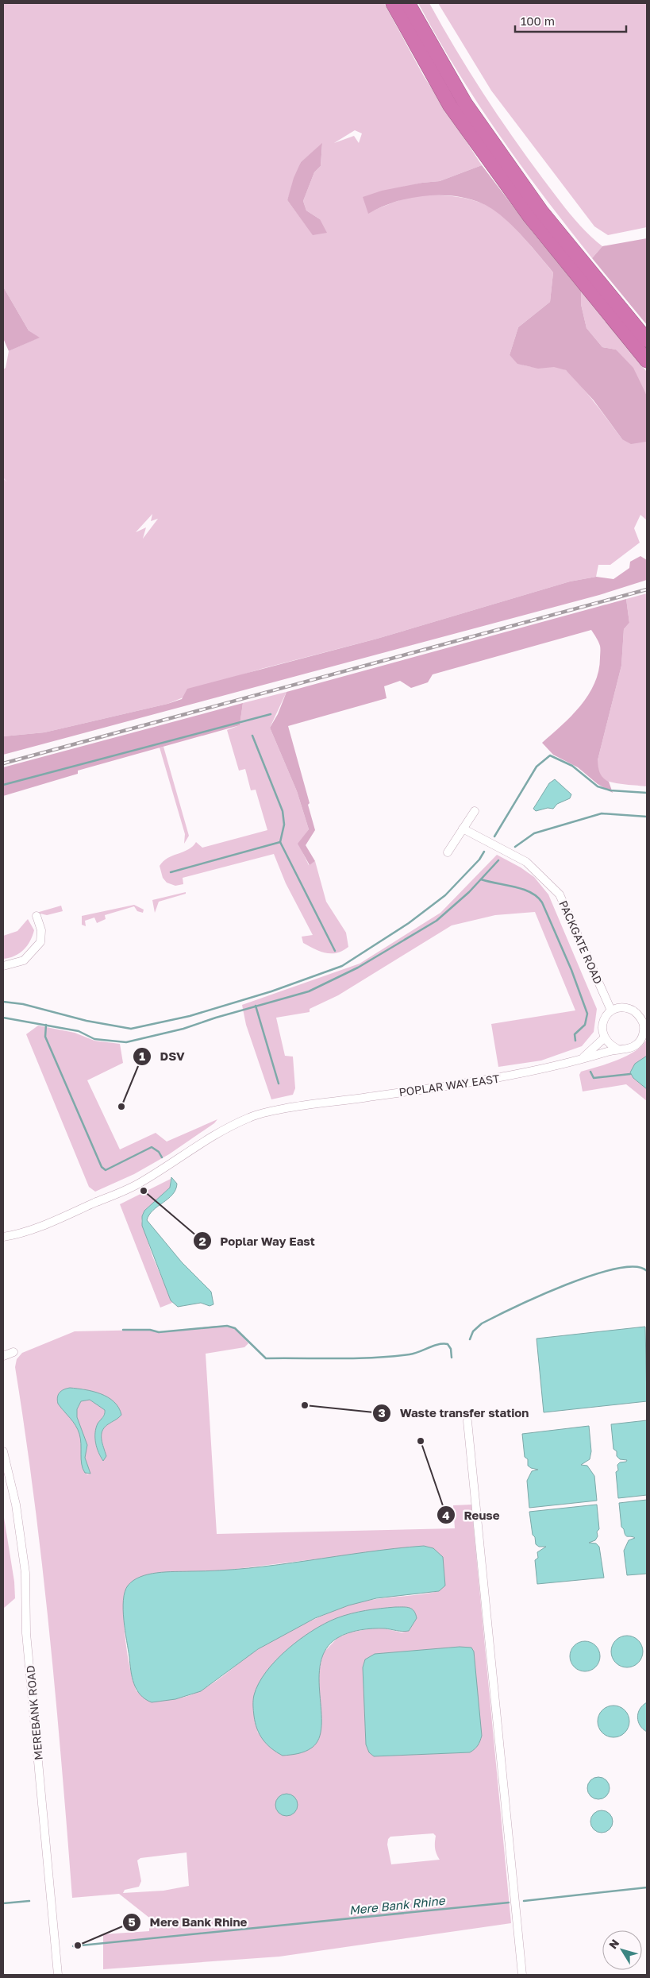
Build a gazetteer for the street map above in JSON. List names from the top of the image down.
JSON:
{
  "streets": {
    "street": ["PACKGATE ROAD", "POPLAR WAY EAST", "MEREBANK ROAD"]
  },
  "crossings": [
    ["PACKGATE ROAD", "POPLAR WAY EAST"]
  ],
  "water": ["Mere Bank Rhine"],
  "places": [
    "DSV",
    "Poplar Way East",
    "Waste transfer station",
    "Reuse",
    "Mere Bank Rhine"
  ],
  "scale_bar": "100 m",
  "north": "top left"
}
